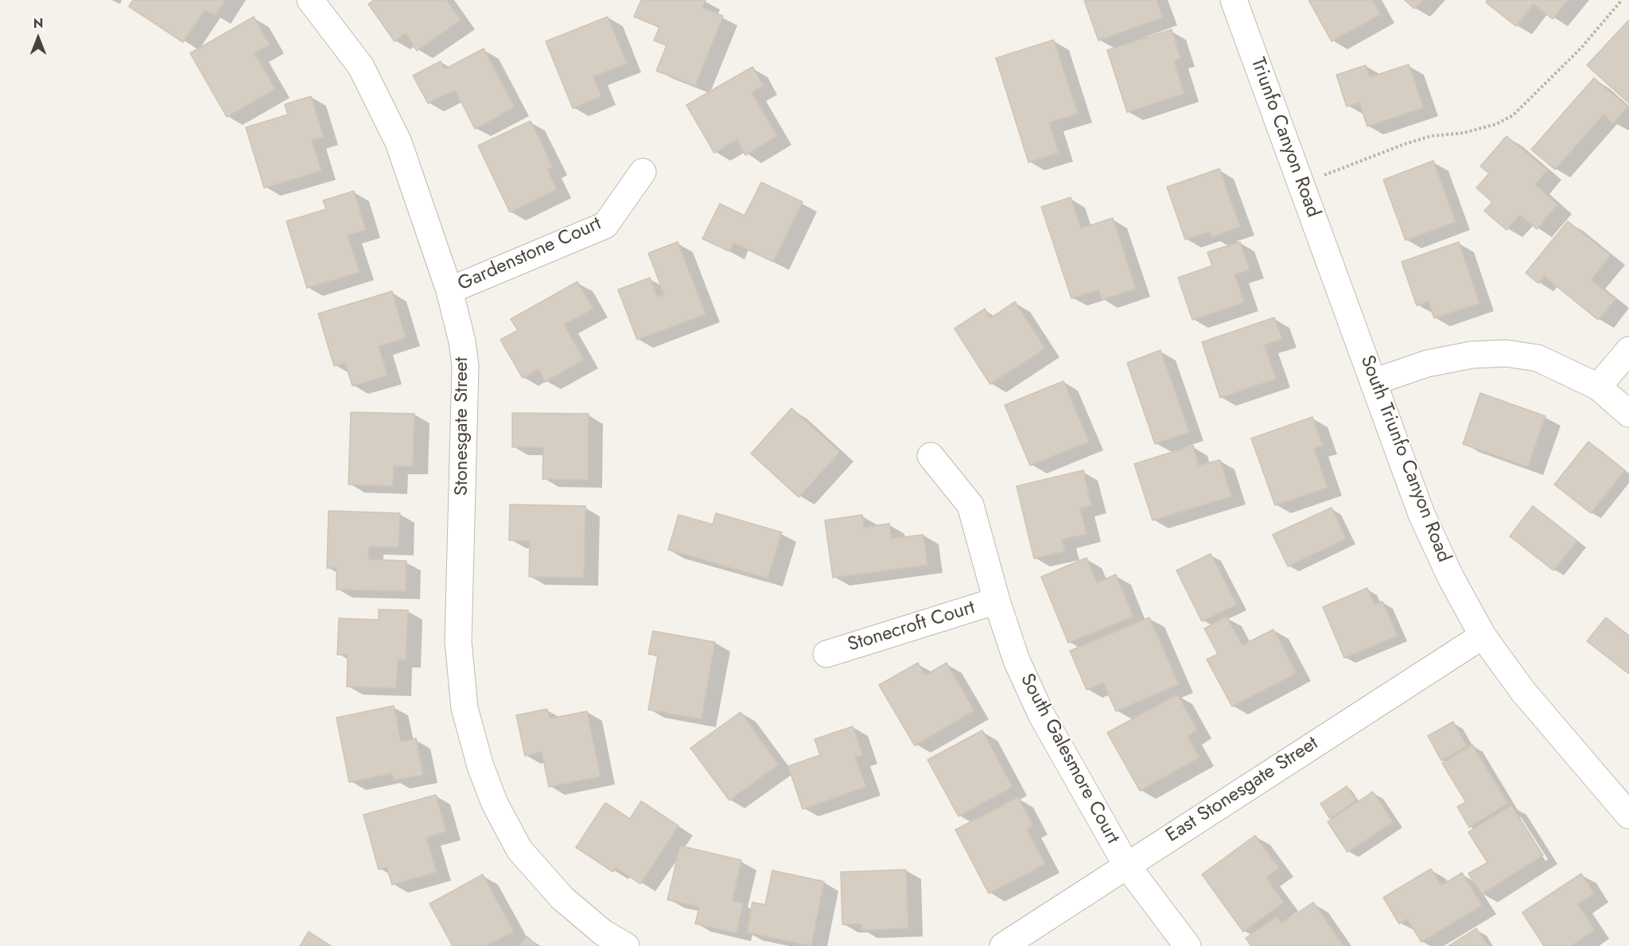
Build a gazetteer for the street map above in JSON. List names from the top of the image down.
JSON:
{
  "streets": {
    "street": [
      "Triunfo Canyon Road",
      "Gardenstone Court",
      "Stonesgate Street",
      "South Triunfo Canyon Road",
      "Stonecroft Court",
      "South Galesmore Court",
      "East Stonesgate Street"
    ]
  },
  "crossings": [
    ["Triunfo Canyon Road", "South Triunfo Canyon Road"],
    ["Gardenstone Court", "Stonesgate Street"],
    ["South Triunfo Canyon Road", "East Stonesgate Street"],
    ["Stonecroft Court", "South Galesmore Court"],
    ["South Galesmore Court", "East Stonesgate Street"]
  ],
  "north": "top"
}
